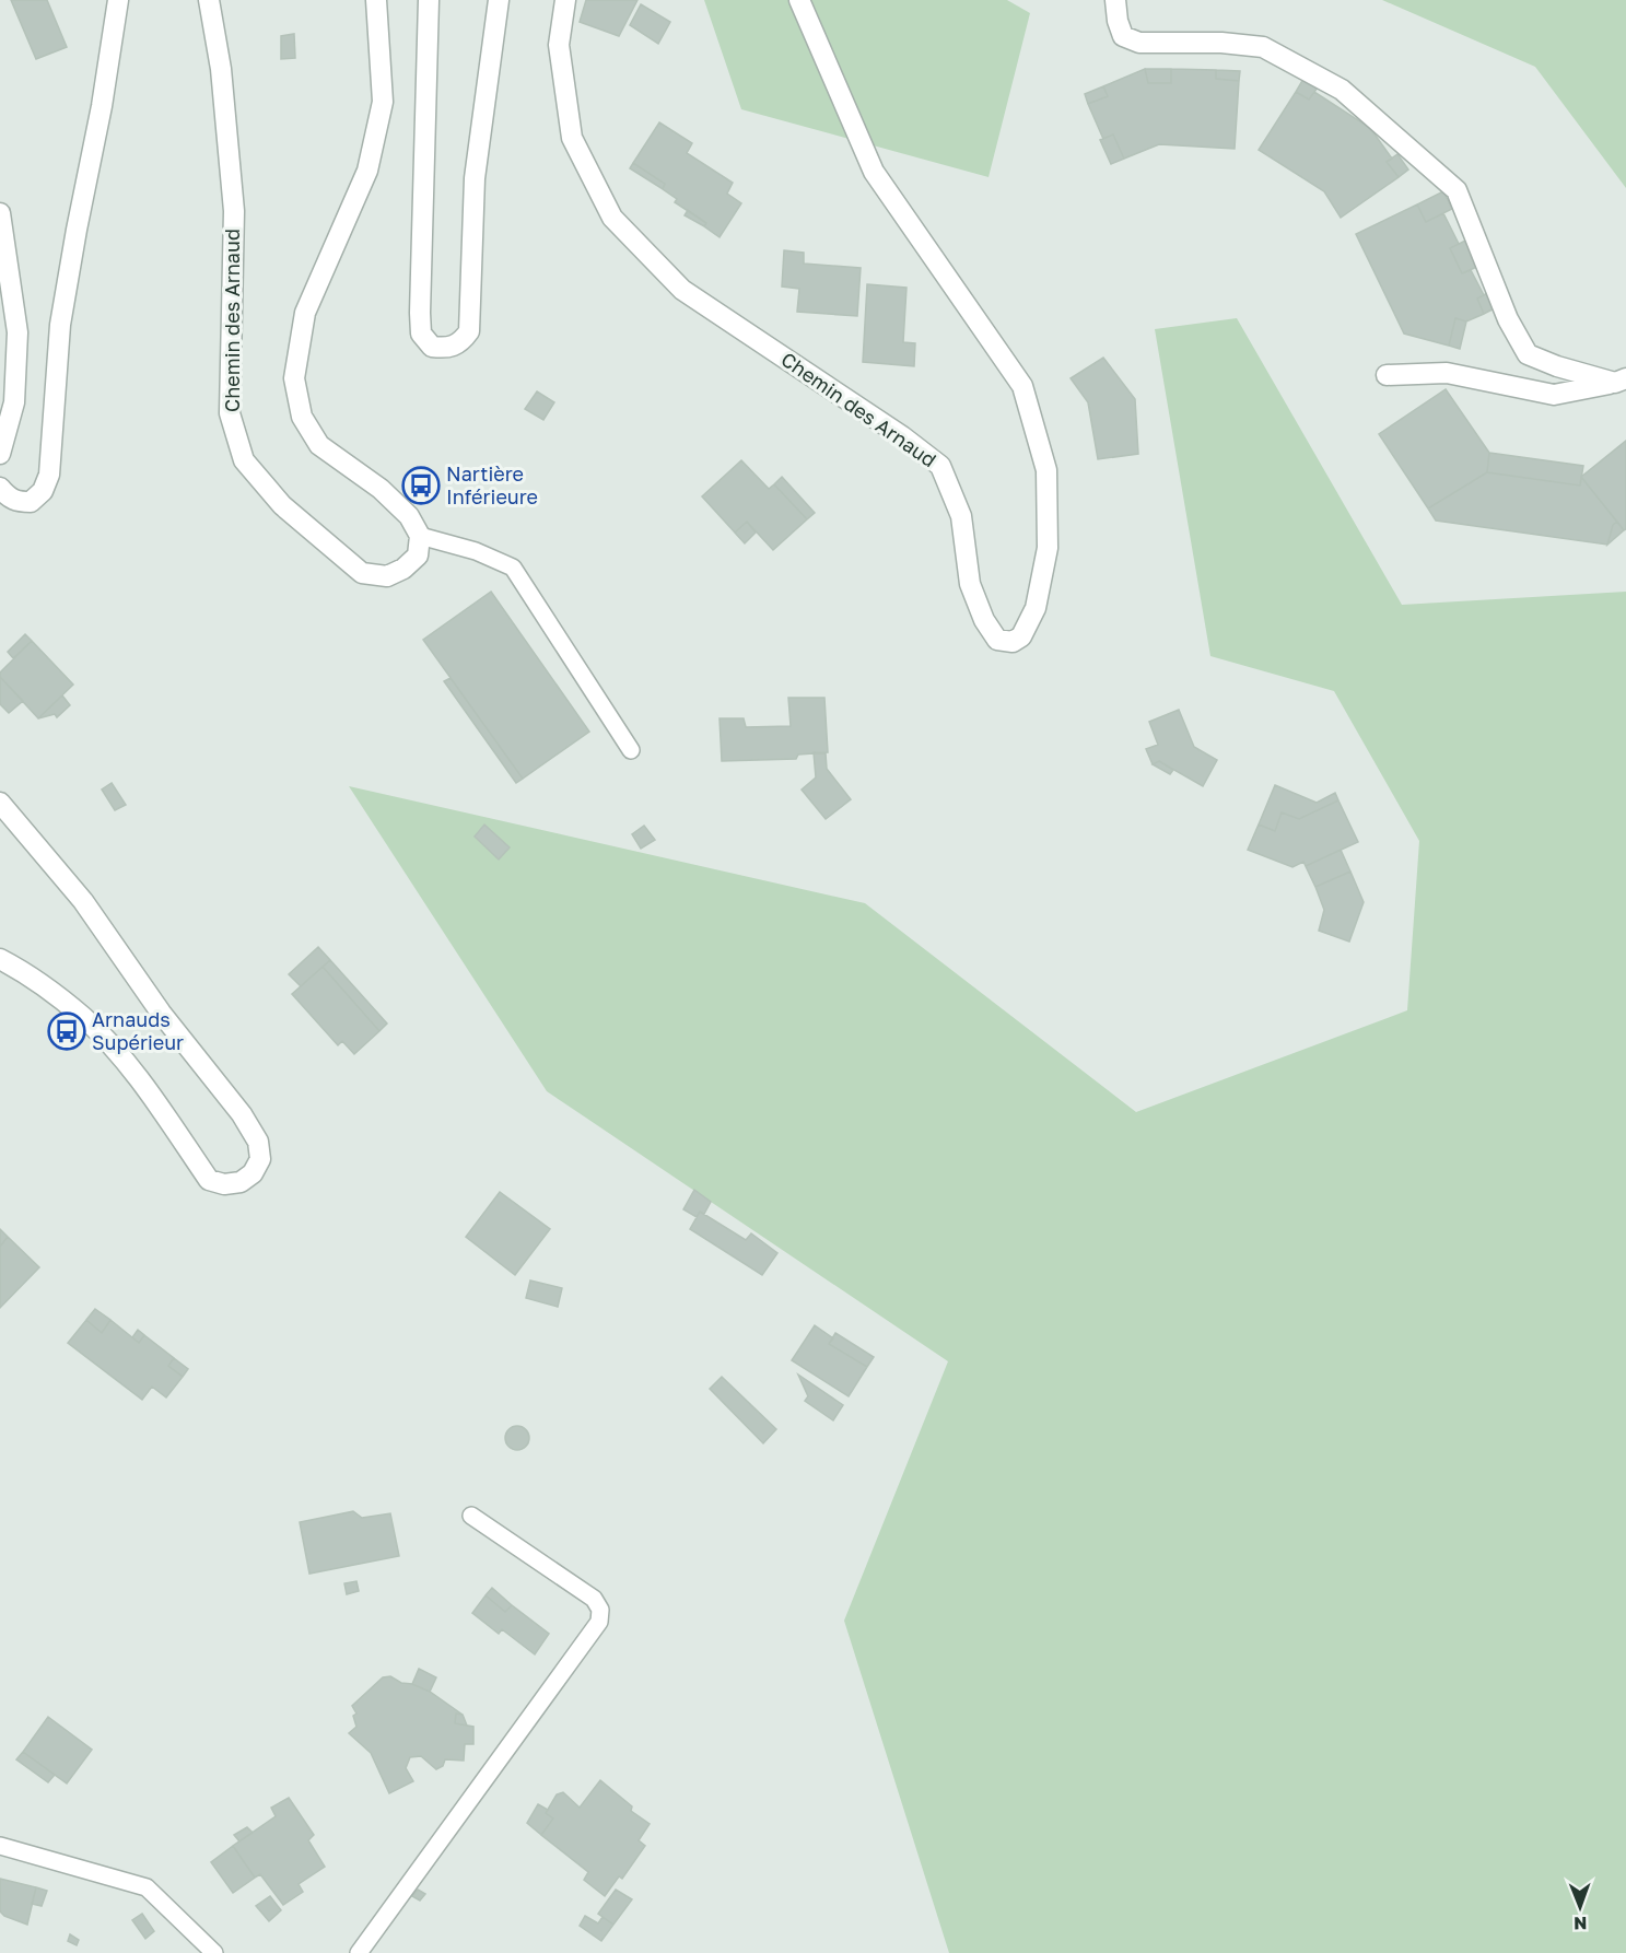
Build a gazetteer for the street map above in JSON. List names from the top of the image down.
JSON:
{
  "streets": {
    "street": ["Chemin des Arnaud"]
  },
  "places": {
    "bus stop": ["Nartière Inférieure", "Arnauds Supérieur"]
  },
  "north": "bottom"
}
